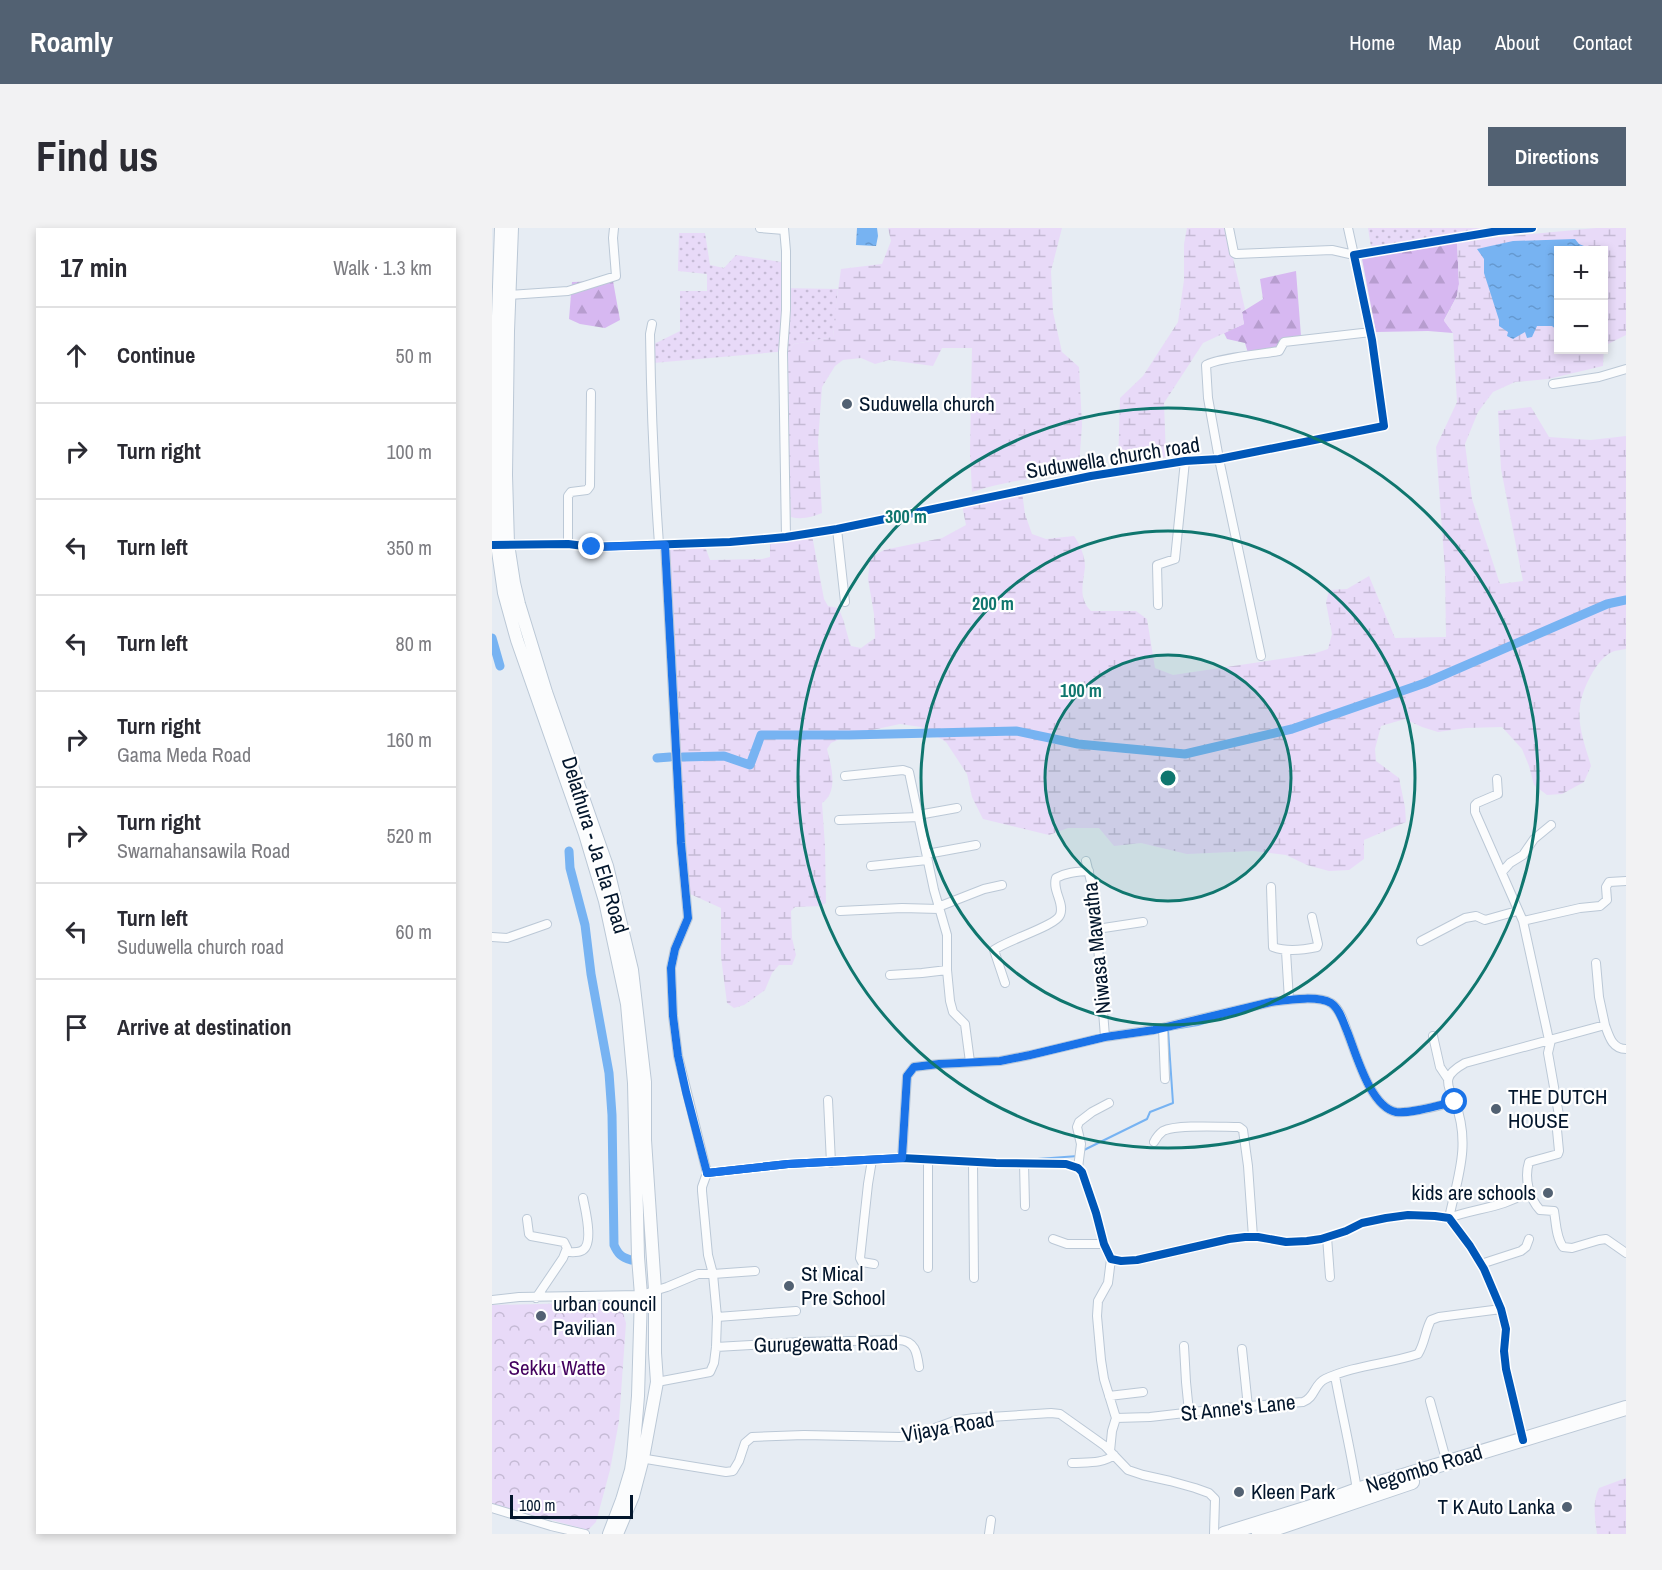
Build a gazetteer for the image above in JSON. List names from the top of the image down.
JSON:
{
  "streets": {
    "highway": ["Negombo Road"],
    "main road": ["Delathura - Ja Ela Road"],
    "street": [
      "Suduwella church road",
      "Niwasa Mawatha",
      "Gurugewatta Road",
      "St Anne's Lane",
      "Vijaya Road"
    ]
  },
  "crossings": [
    ["Suduwella church road", "Delathura - Ja Ela Road"],
    ["Delathura - Ja Ela Road", "Vijaya Road"]
  ],
  "parks": ["Sekku Watte"],
  "places": [
    "Suduwella church",
    "THE DUTCH HOUSE",
    "kids are schools",
    "St Mical Pre School",
    "urban council Pavilian",
    "Kleen Park",
    "T K Auto Lanka"
  ],
  "scale_bar": "100 m",
  "page": {
    "header": "Roamly",
    "nav": [
      "Home",
      "Map",
      "About",
      "Contact"
    ],
    "buttons": "Directions",
    "title": "Find us",
    "heading": ["17 min", "Walk · 1.3 km"],
    "map_buttons": ["+", "−"],
    "list": [
      ["Continue", "50 m"],
      ["Turn right", "100 m"],
      ["Turn left", "350 m"],
      ["Turn left", "80 m"],
      ["Turn right", "Gama Meda Road", "160 m"],
      ["Turn right", "Swarnahansawila Road", "520 m"],
      ["Turn left", "Suduwella church road", "60 m"],
      "Arrive at destination"
    ],
    "scale": "100 m"
  },
  "rings": ["300 m", "200 m", "100 m"]
}
